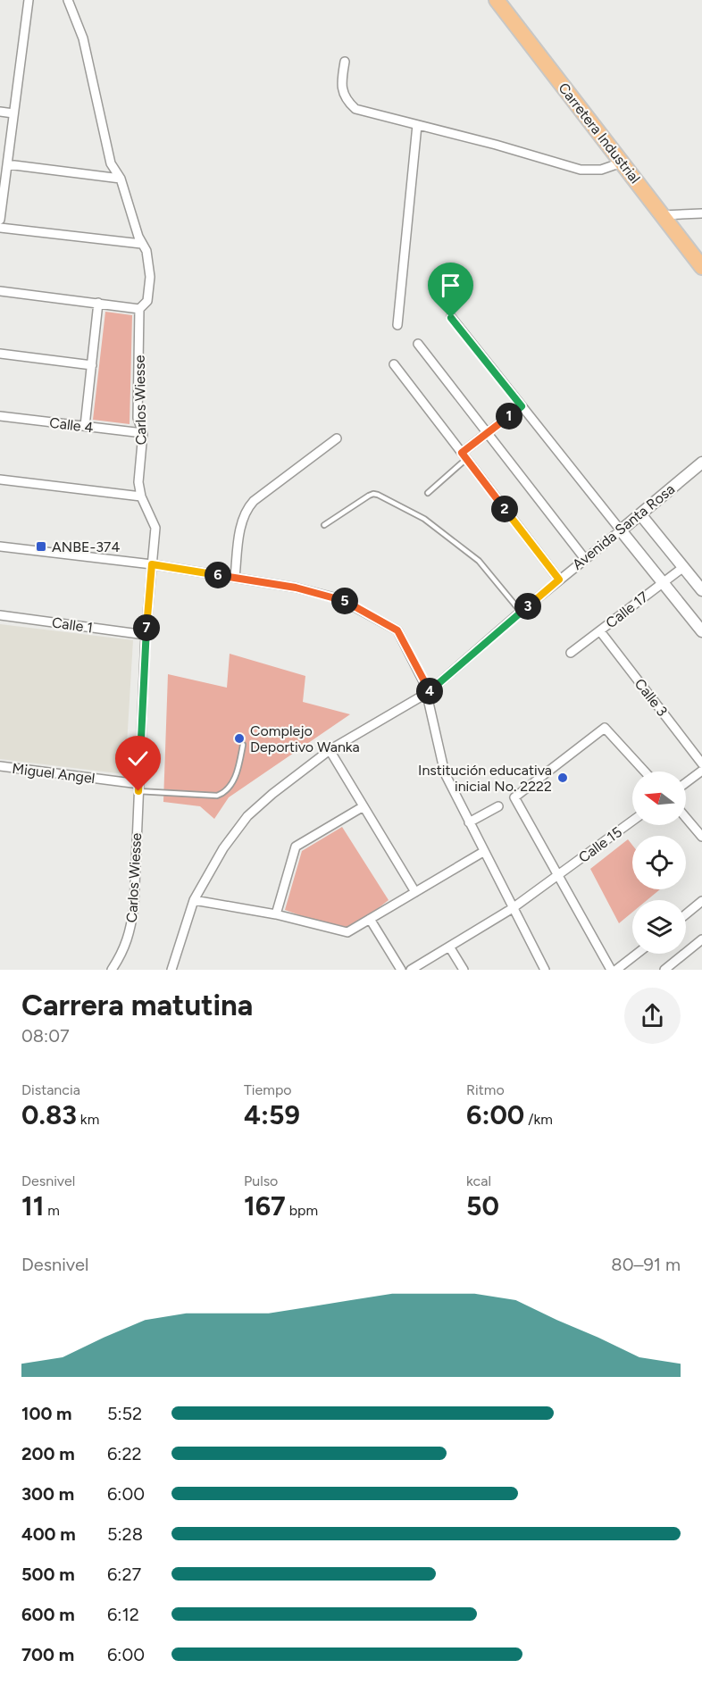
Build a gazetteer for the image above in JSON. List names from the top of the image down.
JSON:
{
  "streets": {
    "highway": ["Carretera Industrial"],
    "street": [
      "Carlos Wiesse",
      "Calle 4",
      "Avenida Santa Rosa",
      "Calle 17",
      "Calle 1",
      "Calle 3",
      "Miguel Angel",
      "Calle 15"
    ]
  },
  "crossings": [
    ["Carlos Wiesse", "Calle 4"],
    ["Carlos Wiesse", "Calle 1"],
    ["Carlos Wiesse", "Miguel Angel"],
    ["Calle 17", "Calle 3"]
  ],
  "places": {
    "transit": ["ANBE-374"],
    "other": ["Complejo Deportivo Wanka", "Institución educativa inicial No. 2222"]
  },
  "north": "left",
  "page": {
    "pins": [
      "1",
      "2",
      "6",
      "5",
      "3",
      "7",
      "4"
    ],
    "heading": ["Carrera matutina", "08:07"],
    "stats": [
      ["Distancia", "0.83 km"],
      ["Tiempo", "4:59"],
      ["Ritmo", "6:00 /km"],
      ["Desnivel", "11 m"],
      ["Pulso", "167 bpm"],
      ["kcal", "50"]
    ],
    "chart": ["Desnivel", "80–91 m"],
    "list": [
      {
        "name": "100 m",
        "note": "5:52"
      },
      {
        "name": "200 m",
        "note": "6:22"
      },
      {
        "name": "300 m",
        "note": "6:00"
      },
      {
        "name": "400 m",
        "note": "5:28"
      },
      {
        "name": "500 m",
        "note": "6:27"
      },
      {
        "name": "600 m",
        "note": "6:12"
      },
      {
        "name": "700 m",
        "note": "6:00"
      }
    ]
  }
}
